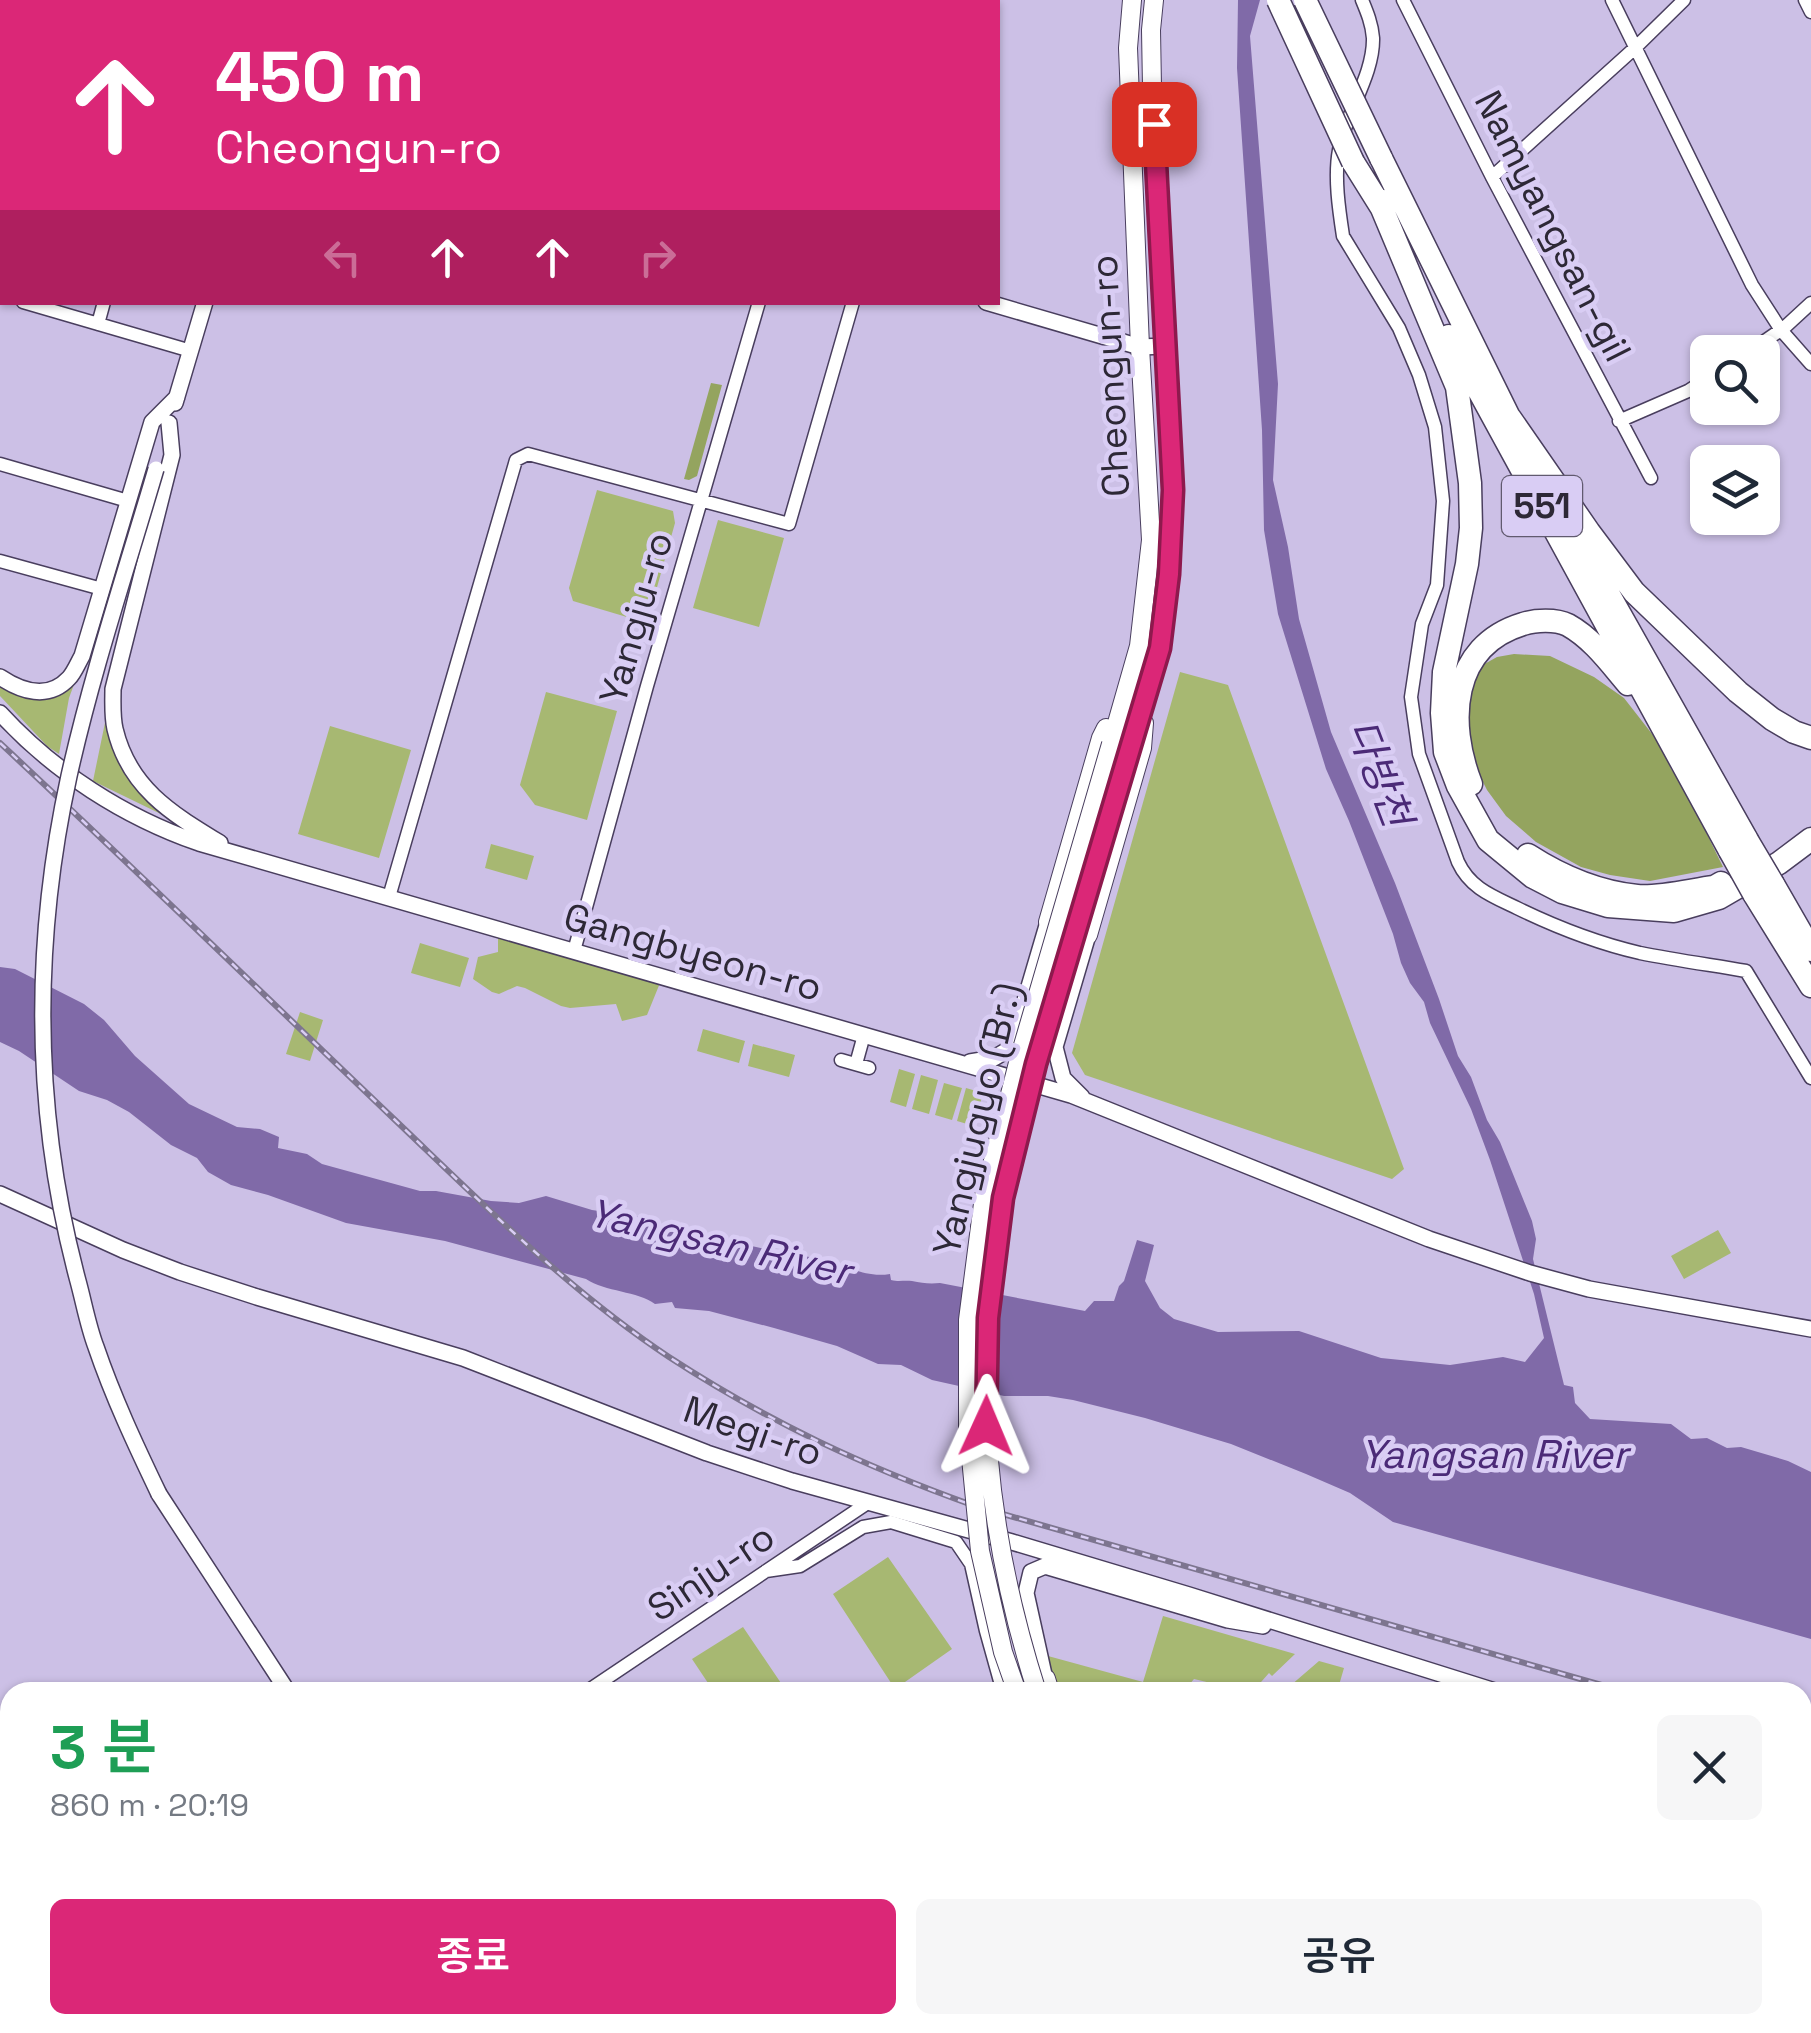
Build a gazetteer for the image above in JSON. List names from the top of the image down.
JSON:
{
  "streets": {
    "highway": ["551"],
    "main road": ["Cheongun-ro", "Yangjugyo (Br.)"],
    "street": [
      "Namyangsan-gil",
      "Yangju-ro",
      "Gangbyeon-ro",
      "Megi-ro",
      "Sinju-ro"
    ]
  },
  "crossings": [
    ["Cheongun-ro", "Yangjugyo (Br.)"],
    ["Yangju-ro", "Gangbyeon-ro"],
    ["Megi-ro", "Sinju-ro"]
  ],
  "water": ["다방천", "Yangsan River"],
  "page": {
    "turn": ["450 m", "Cheongun-ro"],
    "heading": ["3 분", "860 m · 20:19"],
    "buttons": ["종료", "공유"]
  }
}
